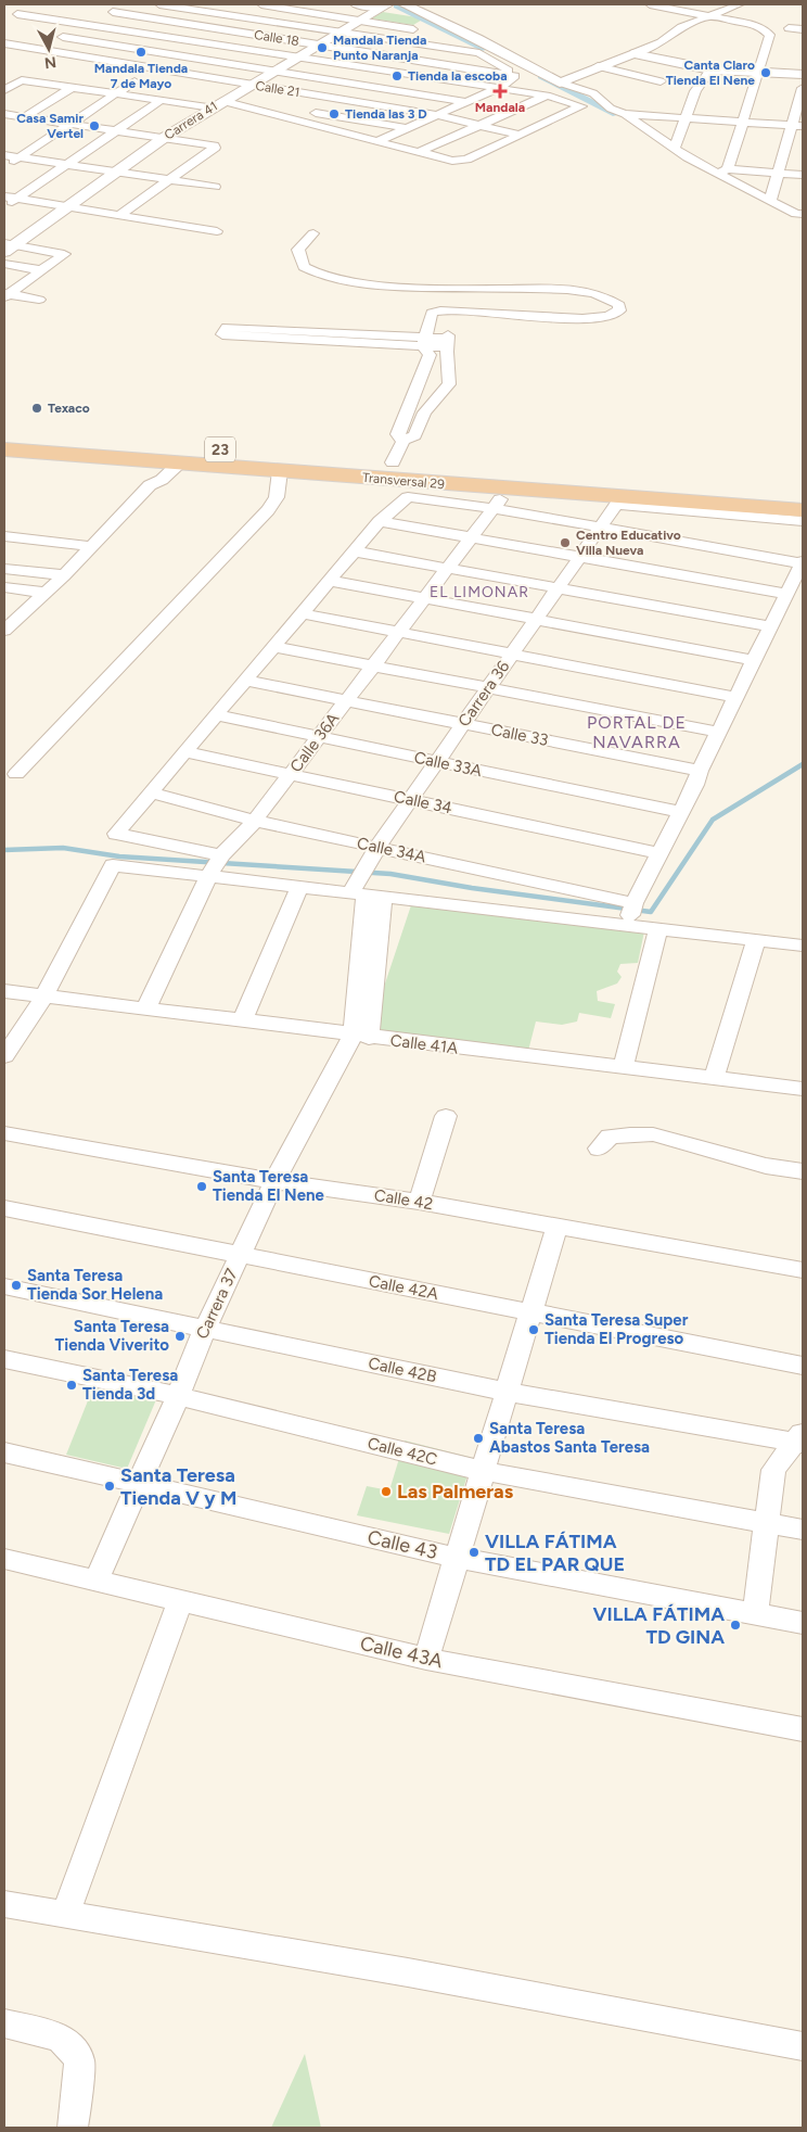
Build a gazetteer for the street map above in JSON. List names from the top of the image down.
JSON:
{
  "streets": {
    "highway": ["23", "Transversal 29"],
    "street": [
      "Calle 18",
      "Calle 21",
      "Carrera 41",
      "Carrera 36",
      "Calle 33",
      "Calle 36A",
      "Calle 33A",
      "Calle 34",
      "Calle 34A",
      "Calle 41A",
      "Calle 42",
      "Calle 42A",
      "Carrera 37",
      "Calle 42B",
      "Calle 42C",
      "Calle 43",
      "Calle 43A"
    ]
  },
  "crossings": [
    ["Calle 18", "Carrera 41"],
    ["Calle 21", "Carrera 41"],
    ["Transversal 29", "Carrera 36"],
    ["Transversal 29", "Calle 36A"],
    ["Carrera 36", "Calle 33"],
    ["Carrera 36", "Calle 33A"],
    ["Carrera 36", "Calle 34"],
    ["Carrera 36", "Calle 34A"],
    ["Calle 33", "Calle 36A"],
    ["Calle 36A", "Calle 33A"],
    ["Calle 36A", "Calle 34"],
    ["Calle 36A", "Calle 34A"],
    ["Calle 36A", "Calle 41A"],
    ["Calle 41A", "Carrera 37"],
    ["Calle 42", "Carrera 37"],
    ["Calle 42A", "Carrera 37"],
    ["Carrera 37", "Calle 42B"],
    ["Carrera 37", "Calle 42C"],
    ["Carrera 37", "Calle 43"],
    ["Carrera 37", "Calle 43A"]
  ],
  "districts": ["EL LIMONAR", "PORTAL DE NAVARRA"],
  "places": {
    "other": [
      "Mandala Tienda Punto Naranja",
      "Mandala Tienda 7 de Mayo",
      "Canta Claro Tienda El Nene",
      "Tienda la escoba",
      "Tienda las 3 D",
      "Casa Samir Vertel",
      "Texaco",
      "Centro Educativo Villa Nueva",
      "Santa Teresa Tienda El Nene",
      "Santa Teresa Tienda Sor Helena",
      "Santa Teresa Super Tienda El Progreso",
      "Santa Teresa Tienda Viverito",
      "Santa Teresa Tienda 3d",
      "Santa Teresa Abastos Santa Teresa",
      "Santa Teresa Tienda V y M",
      "Las Palmeras",
      "VILLA FÁTIMA TD EL PAR QUE",
      "VILLA FÁTIMA TD GINA"
    ],
    "health": ["Mandala"]
  },
  "north": "bottom"
}
